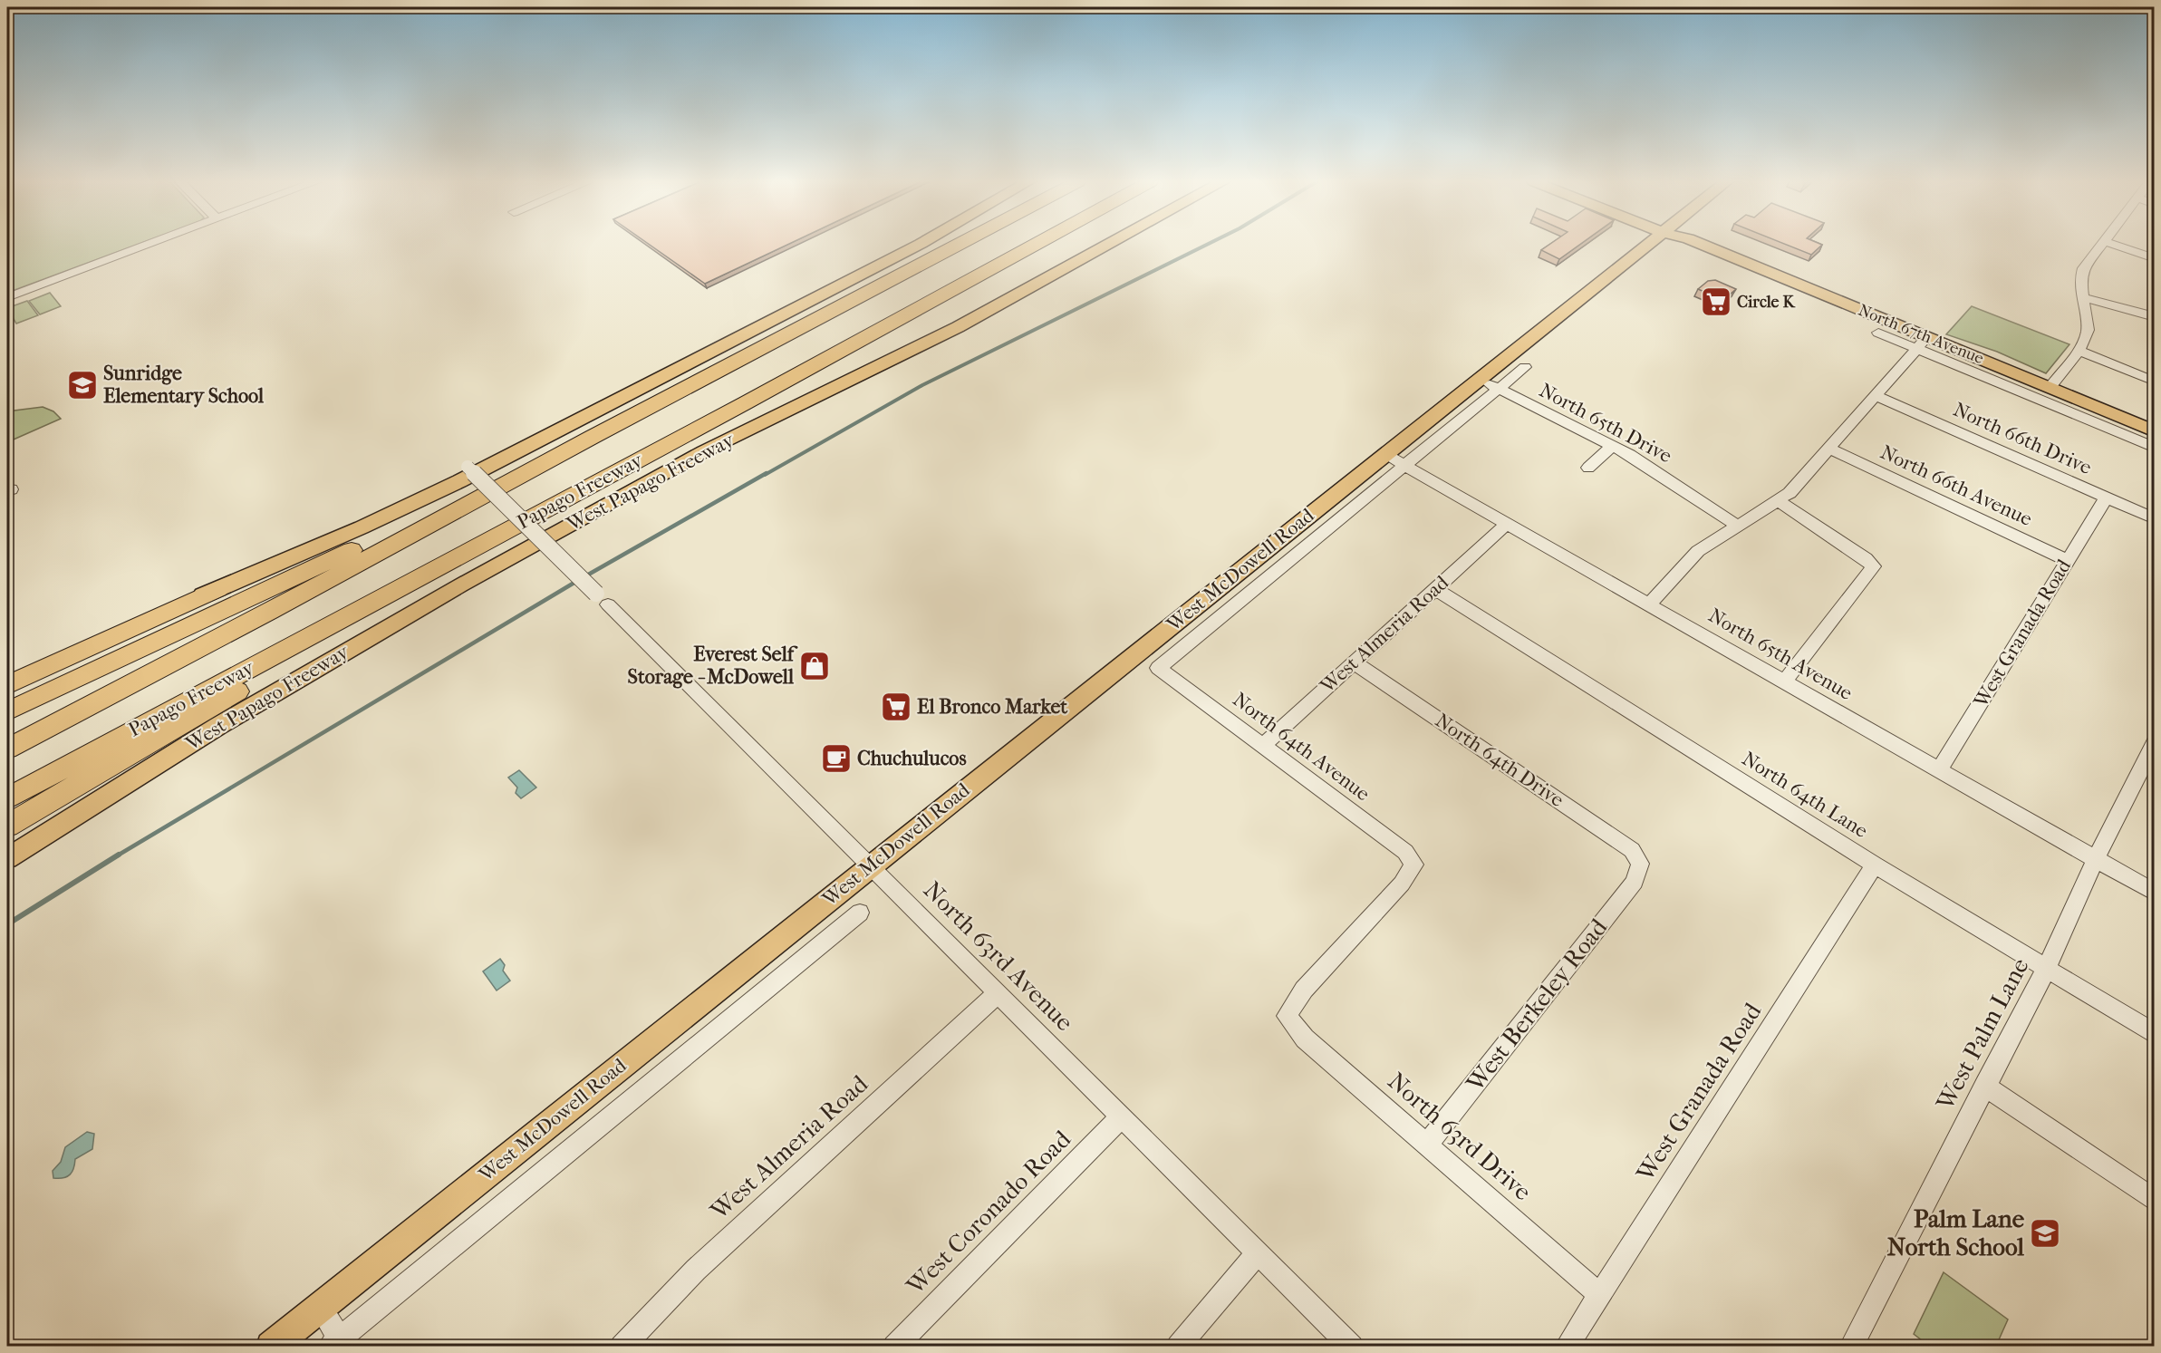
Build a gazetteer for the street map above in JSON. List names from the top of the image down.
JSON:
{
  "streets": {
    "highway": ["Papago Freeway"],
    "main road": ["North 67th Avenue", "West Papago Freeway", "West McDowell Road"],
    "street": [
      "North 65th Drive",
      "North 66th Drive",
      "North 66th Avenue",
      "West Granada Road",
      "West Almeria Road",
      "North 65th Avenue",
      "North 64th Avenue",
      "North 64th Drive",
      "North 64th Lane",
      "North 63rd Avenue",
      "West Berkeley Road",
      "West Palm Lane",
      "North 63rd Drive",
      "West Coronado Road"
    ]
  },
  "crossings": [
    ["North 65th Drive", "West McDowell Road"],
    ["North 66th Drive", "West Granada Road"],
    ["North 66th Avenue", "West Granada Road"],
    ["West McDowell Road", "North 65th Avenue"],
    ["West McDowell Road", "North 64th Avenue"],
    ["West McDowell Road", "North 63rd Avenue"],
    ["West Granada Road", "North 65th Avenue"],
    ["West Granada Road", "North 64th Lane"],
    ["West Granada Road", "North 63rd Drive"],
    ["West Almeria Road", "North 65th Avenue"],
    ["West Almeria Road", "North 64th Avenue"],
    ["West Almeria Road", "North 64th Drive"],
    ["West Almeria Road", "North 64th Lane"],
    ["West Almeria Road", "North 63rd Avenue"],
    ["North 65th Avenue", "West Palm Lane"],
    ["North 64th Avenue", "North 63rd Drive"],
    ["North 64th Drive", "West Berkeley Road"],
    ["North 64th Lane", "West Palm Lane"],
    ["North 63rd Avenue", "West Coronado Road"],
    ["West Berkeley Road", "North 63rd Drive"]
  ],
  "places": {
    "supermarket": ["Circle K", "El Bronco Market"],
    "school or university": ["Sunridge Elementary School", "Palm Lane North School"],
    "shop": ["Everest Self Storage - McDowell"],
    "cafe": ["Chuchulucos"]
  }
}
